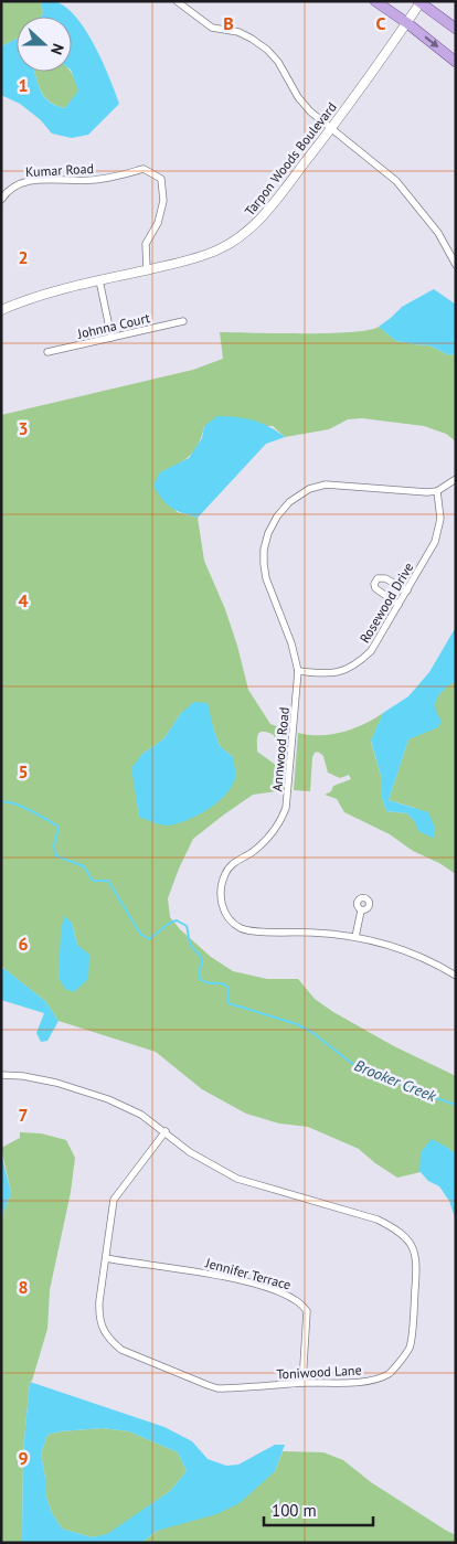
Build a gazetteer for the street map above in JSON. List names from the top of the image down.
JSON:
{
  "streets": {
    "street": [
      "Tarpon Woods Boulevard",
      "Kumar Road",
      "Johnna Court",
      "Rosewood Drive",
      "Annwood Road",
      "Jennifer Terrace",
      "Toniwood Lane"
    ]
  },
  "crossings": [
    ["Tarpon Woods Boulevard", "Kumar Road"],
    ["Rosewood Drive", "Annwood Road"],
    ["Jennifer Terrace", "Toniwood Lane"]
  ],
  "water": ["Brooker Creek"],
  "scale_bar": "100 m",
  "north": "right",
  "grid": {
    "columns": ["B", "C"],
    "rows": [
      "1",
      "2",
      "3",
      "4",
      "5",
      "6",
      "7",
      "8",
      "9"
    ]
  }
}
